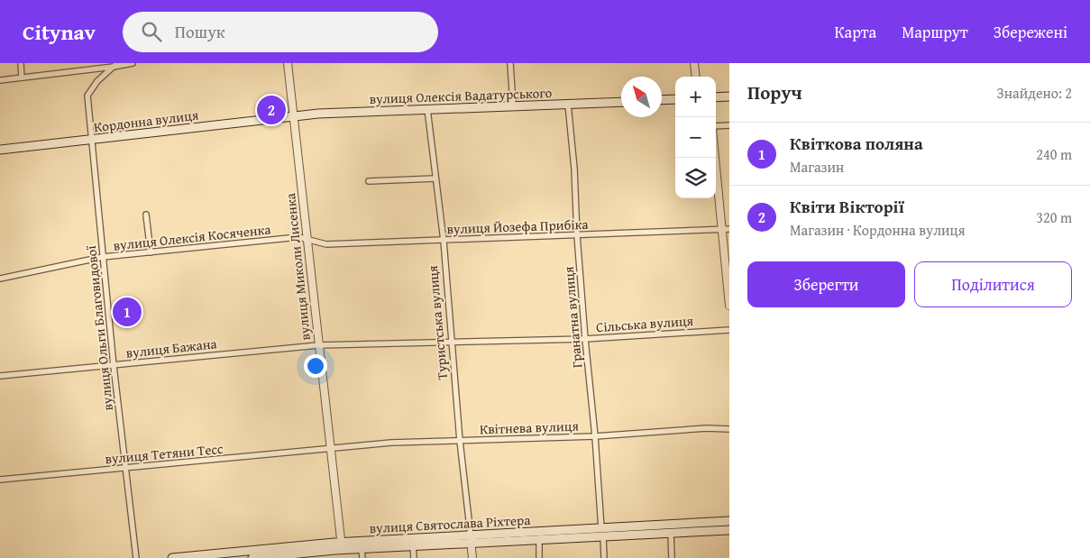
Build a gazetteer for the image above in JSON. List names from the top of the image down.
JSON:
{
  "streets": {
    "main road": ["вулиця Олексія Вадатурського", "Кордонна вулиця", "вулиця Святослава Ріхтера"],
    "street": [
      "вулиця Йозефа Прибіка",
      "вулиця Олексія Косяченка",
      "вулиця Миколи Лисенка",
      "Гранатна вулиця",
      "Туристська вулиця",
      "Сільська вулиця",
      "вулиця Ольги Благовидової",
      "вулиця Бажана",
      "Квітнева вулиця",
      "вулиця Тетяни Тесс"
    ]
  },
  "crossings": [
    ["вулиця Олексія Вадатурського", "Кордонна вулиця"],
    ["вулиця Олексія Вадатурського", "вулиця Миколи Лисенка"],
    ["вулиця Олексія Вадатурського", "Гранатна вулиця"],
    ["вулиця Олексія Вадатурського", "Туристська вулиця"],
    ["Кордонна вулиця", "вулиця Миколи Лисенка"],
    ["Кордонна вулиця", "вулиця Ольги Благовидової"],
    ["вулиця Йозефа Прибіка", "вулиця Олексія Косяченка"],
    ["вулиця Йозефа Прибіка", "вулиця Миколи Лисенка"],
    ["вулиця Йозефа Прибіка", "Гранатна вулиця"],
    ["вулиця Йозефа Прибіка", "Туристська вулиця"],
    ["вулиця Олексія Косяченка", "вулиця Миколи Лисенка"],
    ["вулиця Олексія Косяченка", "вулиця Ольги Благовидової"],
    ["вулиця Миколи Лисенка", "Сільська вулиця"],
    ["вулиця Миколи Лисенка", "вулиця Бажана"],
    ["вулиця Миколи Лисенка", "Квітнева вулиця"],
    ["вулиця Миколи Лисенка", "вулиця Тетяни Тесс"],
    ["вулиця Миколи Лисенка", "вулиця Святослава Ріхтера"],
    ["Гранатна вулиця", "Сільська вулиця"],
    ["Гранатна вулиця", "Квітнева вулиця"],
    ["Гранатна вулиця", "вулиця Святослава Ріхтера"],
    ["Туристська вулиця", "Сільська вулиця"],
    ["Туристська вулиця", "Квітнева вулиця"],
    ["Туристська вулиця", "вулиця Святослава Ріхтера"],
    ["Сільська вулиця", "вулиця Бажана"],
    ["вулиця Ольги Благовидової", "вулиця Бажана"],
    ["вулиця Ольги Благовидової", "вулиця Тетяни Тесс"],
    ["Квітнева вулиця", "вулиця Тетяни Тесс"]
  ],
  "north": "top left",
  "page": {
    "header": "Citynav",
    "search": "Пошук",
    "nav": ["Карта", "Маршрут", "Збережені"],
    "heading": ["Поруч", "Знайдено: 2"],
    "map_buttons": ["+", "−"],
    "pins": ["2", "1"],
    "list": [
      {
        "mark": "1",
        "name": "Квіткова поляна",
        "note": "Магазин",
        "value": "240 m"
      },
      {
        "mark": "2",
        "name": "Квіти Вікторії",
        "note": "Магазин · Кордонна вулиця",
        "value": "320 m"
      }
    ],
    "buttons": ["Зберегти", "Поділитися"]
  }
}
